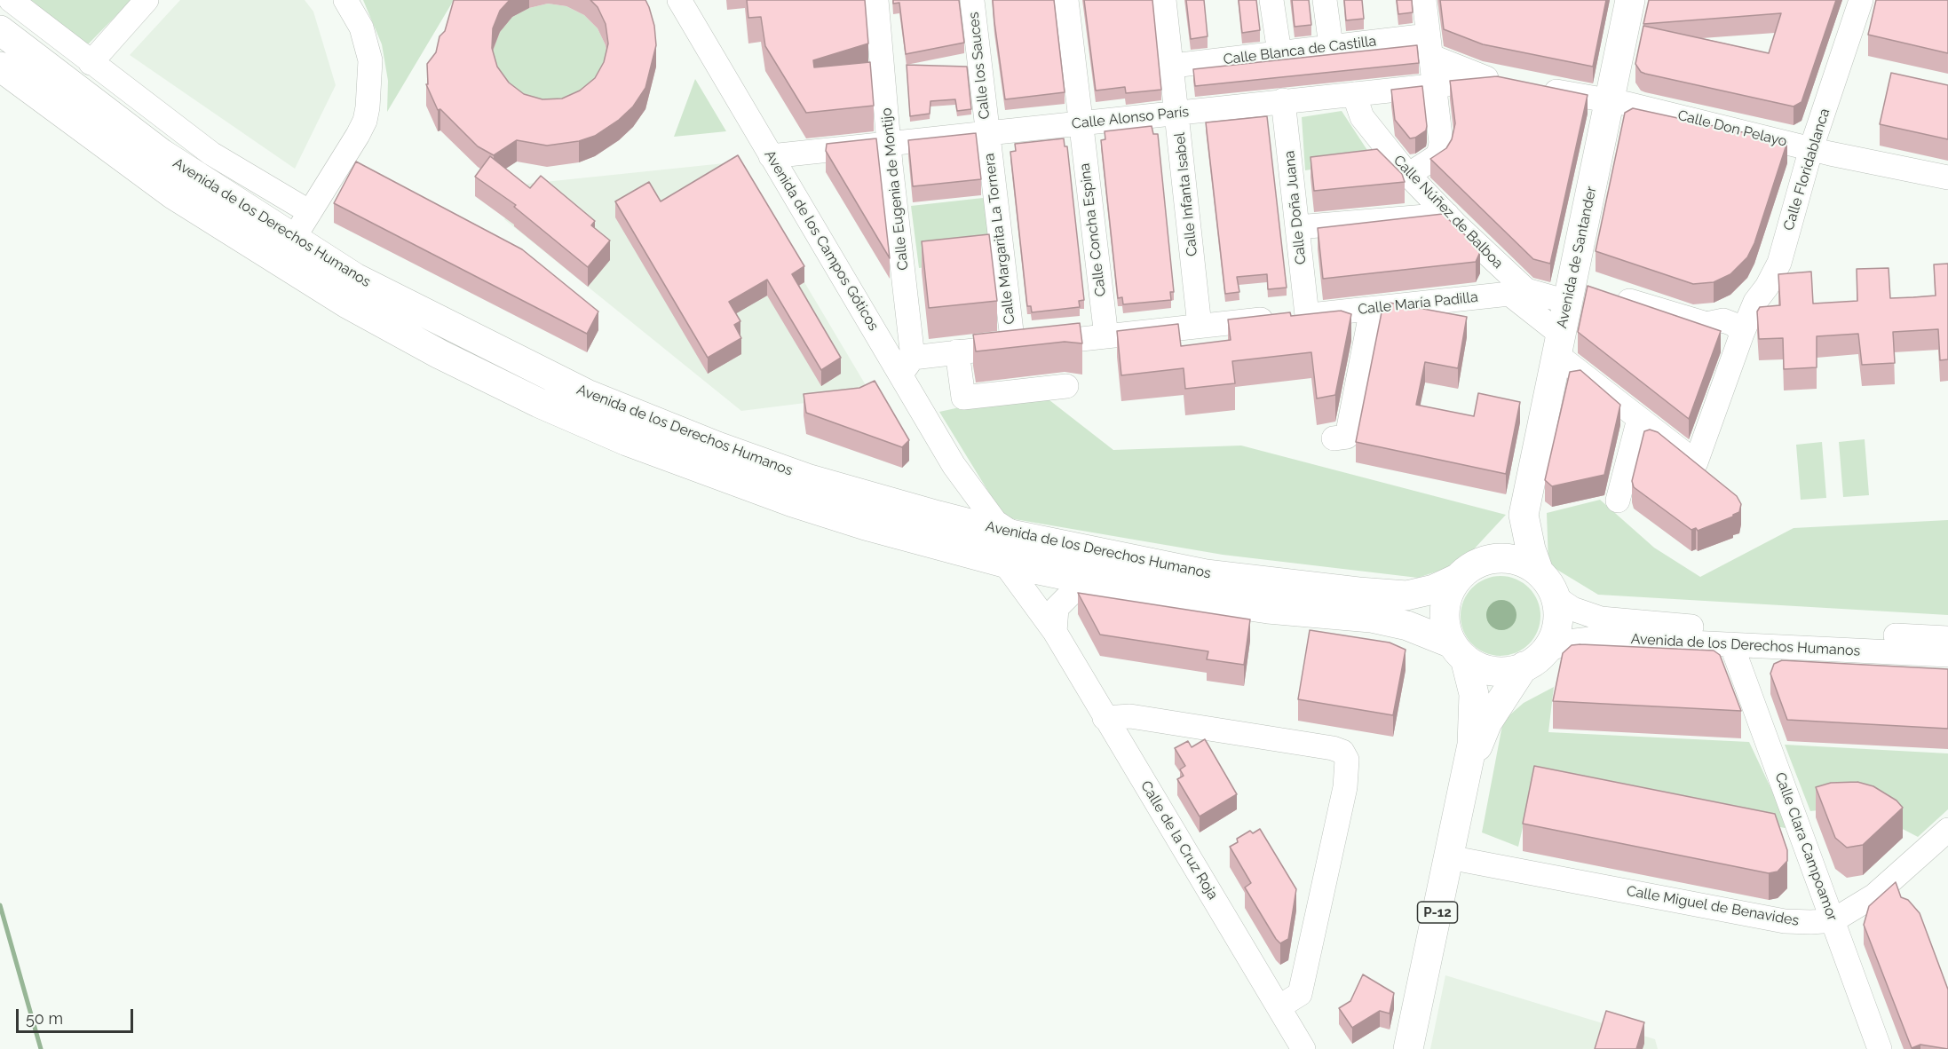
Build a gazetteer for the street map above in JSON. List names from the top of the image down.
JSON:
{
  "streets": {
    "main road": ["Avenida de los Derechos Humanos", "Avenida de Santander", "P-12"],
    "street": [
      "Calle Blanca de Castilla",
      "Calle los Sauces",
      "Calle Alonso París",
      "Calle Don Pelayo",
      "Calle Floridablanca",
      "Calle Eugenia de Montijo",
      "Calle Infanta Isabel",
      "Calle Doña Juana",
      "Calle Núñez de Balboa",
      "Calle Concha Espina",
      "Calle Margarita La Tornera",
      "Avenida de los Campos Góticos",
      "Calle María Padilla",
      "Calle de la Cruz Roja",
      "Calle Clara Campoamor",
      "Calle Miguel de Benavides"
    ]
  },
  "crossings": [
    ["Calle Blanca de Castilla", "Calle Alonso París"],
    ["Calle Blanca de Castilla", "Calle Infanta Isabel"],
    ["Calle los Sauces", "Calle Alonso París"],
    ["Calle los Sauces", "Calle Margarita La Tornera"],
    ["Calle Alonso París", "Calle Don Pelayo"],
    ["Calle Alonso París", "Calle Eugenia de Montijo"],
    ["Calle Alonso París", "Calle Infanta Isabel"],
    ["Calle Alonso París", "Calle Doña Juana"],
    ["Calle Alonso París", "Calle Núñez de Balboa"],
    ["Calle Alonso París", "Calle Concha Espina"],
    ["Calle Alonso París", "Calle Margarita La Tornera"],
    ["Calle Alonso París", "Avenida de los Campos Góticos"],
    ["Calle Alonso París", "Avenida de Santander"],
    ["Calle Don Pelayo", "Calle Floridablanca"],
    ["Calle Don Pelayo", "Avenida de Santander"],
    ["Calle Floridablanca", "Calle Núñez de Balboa"],
    ["Calle Floridablanca", "Calle María Padilla"],
    ["Calle Eugenia de Montijo", "Avenida de los Campos Góticos"],
    ["Calle Eugenia de Montijo", "Calle María Padilla"],
    ["Calle Infanta Isabel", "Calle María Padilla"],
    ["Calle Doña Juana", "Calle María Padilla"],
    ["Calle Núñez de Balboa", "Avenida de Santander"],
    ["Avenida de los Derechos Humanos", "Avenida de los Campos Góticos"],
    ["Avenida de los Derechos Humanos", "Calle de la Cruz Roja"],
    ["Avenida de los Derechos Humanos", "Calle Clara Campoamor"],
    ["Calle Concha Espina", "Calle María Padilla"],
    ["Calle Margarita La Tornera", "Calle María Padilla"],
    ["Avenida de los Campos Góticos", "Calle María Padilla"],
    ["Avenida de Santander", "Calle María Padilla"],
    ["Calle Clara Campoamor", "Calle Miguel de Benavides"],
    ["Calle Miguel de Benavides", "P-12"]
  ],
  "scale_bar": "50 m"
}
